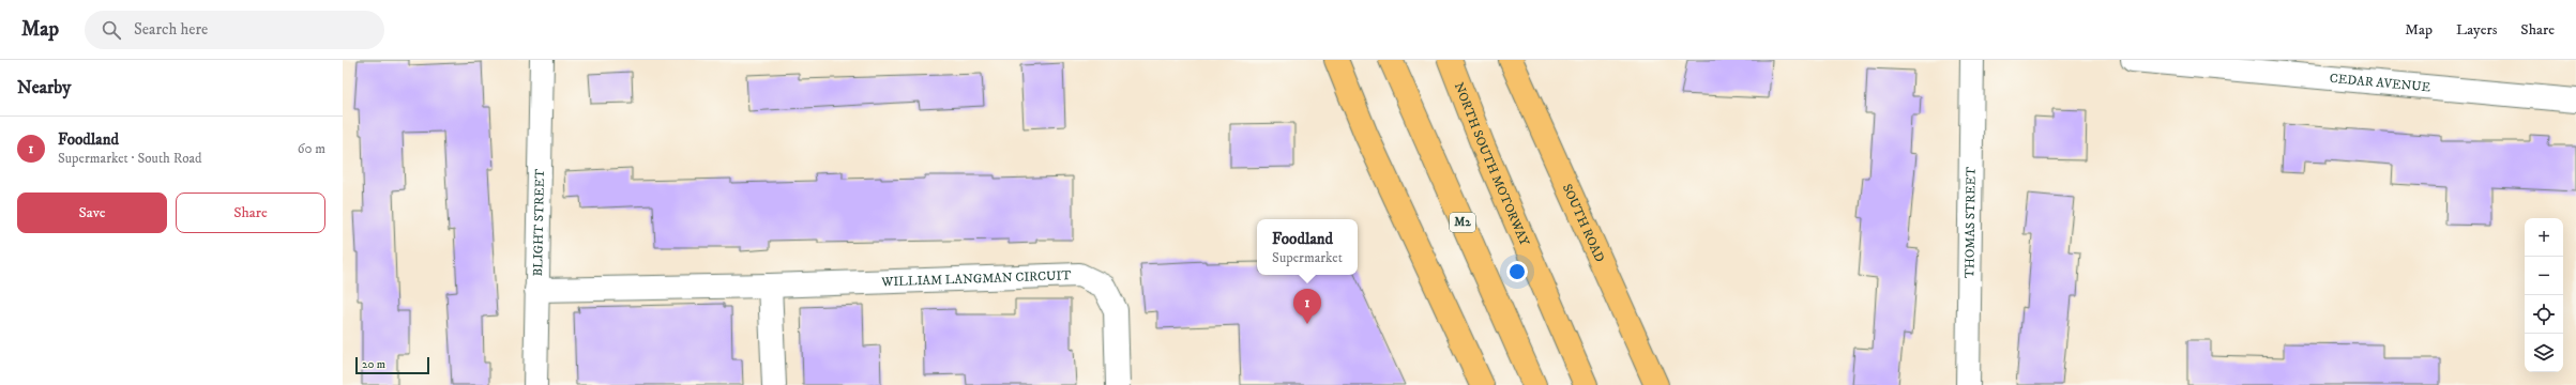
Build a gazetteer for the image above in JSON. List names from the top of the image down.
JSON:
{
  "streets": {
    "main road": ["NORTH SOUTH MOTORWAY", "M2", "SOUTH ROAD"],
    "street": [
      "CEDAR AVENUE",
      "BLIGHT STREET",
      "THOMAS STREET",
      "WILLIAM LANGMAN CIRCUIT"
    ]
  },
  "crossings": [
    ["BLIGHT STREET", "WILLIAM LANGMAN CIRCUIT"]
  ],
  "scale_bar": "20 m",
  "page": {
    "header": "Map",
    "search": "Search here",
    "nav": ["Map", "Layers", "Share"],
    "heading": "Nearby",
    "list": [
      {
        "mark": "1",
        "name": "Foodland",
        "note": "Supermarket · South Road",
        "value": "60 m"
      }
    ],
    "buttons": ["Save", "Share"],
    "map_buttons": ["+", "−"],
    "popup": ["Foodland", "Supermarket"],
    "pins": "1",
    "scale": "20 m"
  }
}
